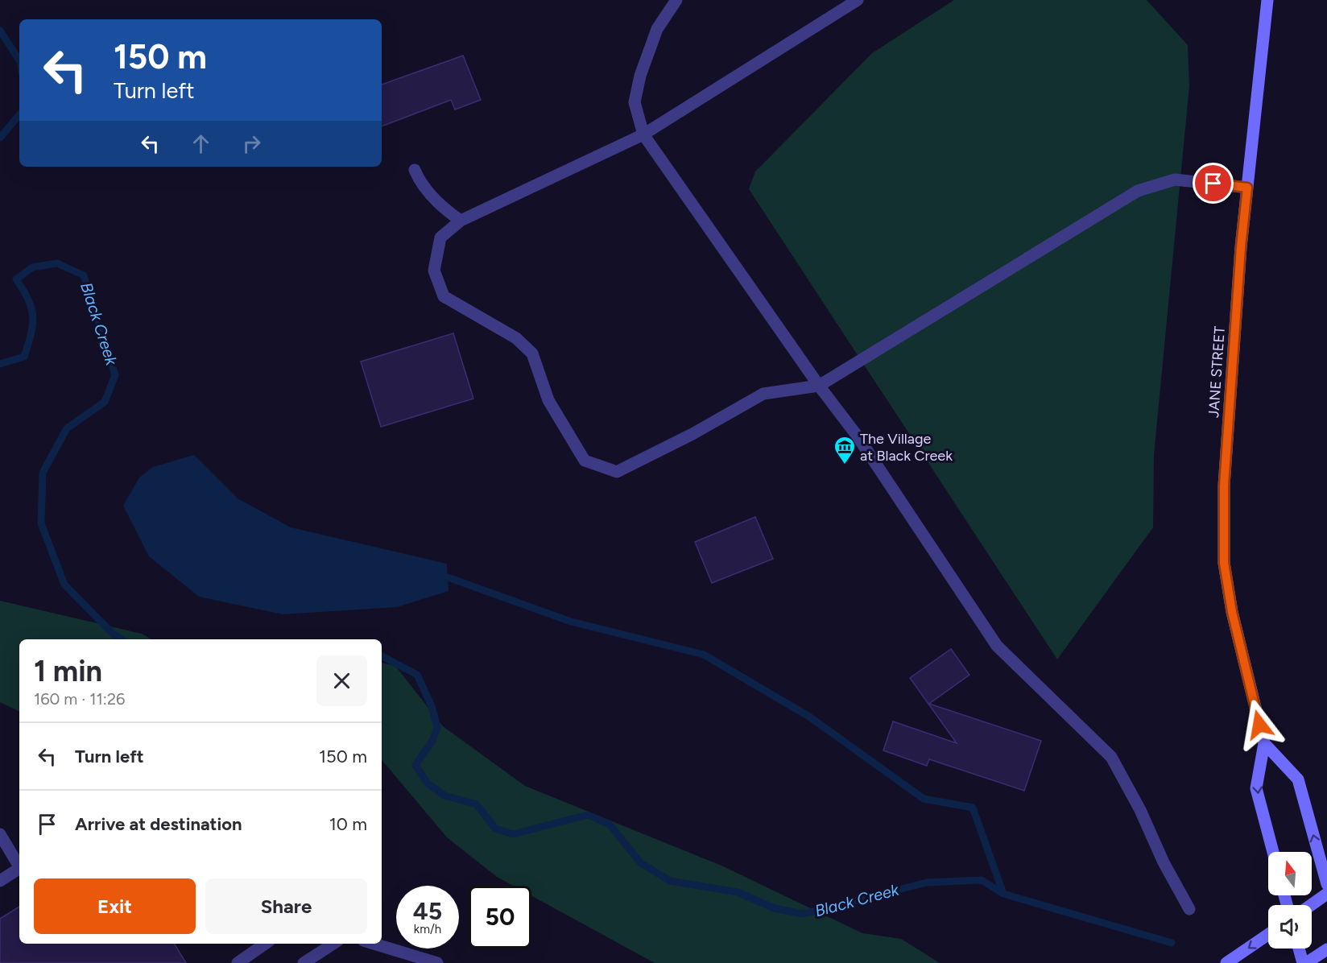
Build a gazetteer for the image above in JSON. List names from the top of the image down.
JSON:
{
  "streets": {
    "main road": ["JANE STREET"]
  },
  "water": ["Black Creek"],
  "places": {
    "museum": ["The Village at Black Creek"]
  },
  "north": "top",
  "page": {
    "turn": ["150 m", "Turn left"],
    "heading": ["1 min", "160 m · 11:26"],
    "list": [
      {
        "name": "Turn left",
        "value": "150 m"
      },
      {
        "name": "Arrive at destination",
        "value": "10 m"
      }
    ],
    "buttons": ["Exit", "Share"],
    "speed": "45 km/h",
    "limit": "50"
  }
}
